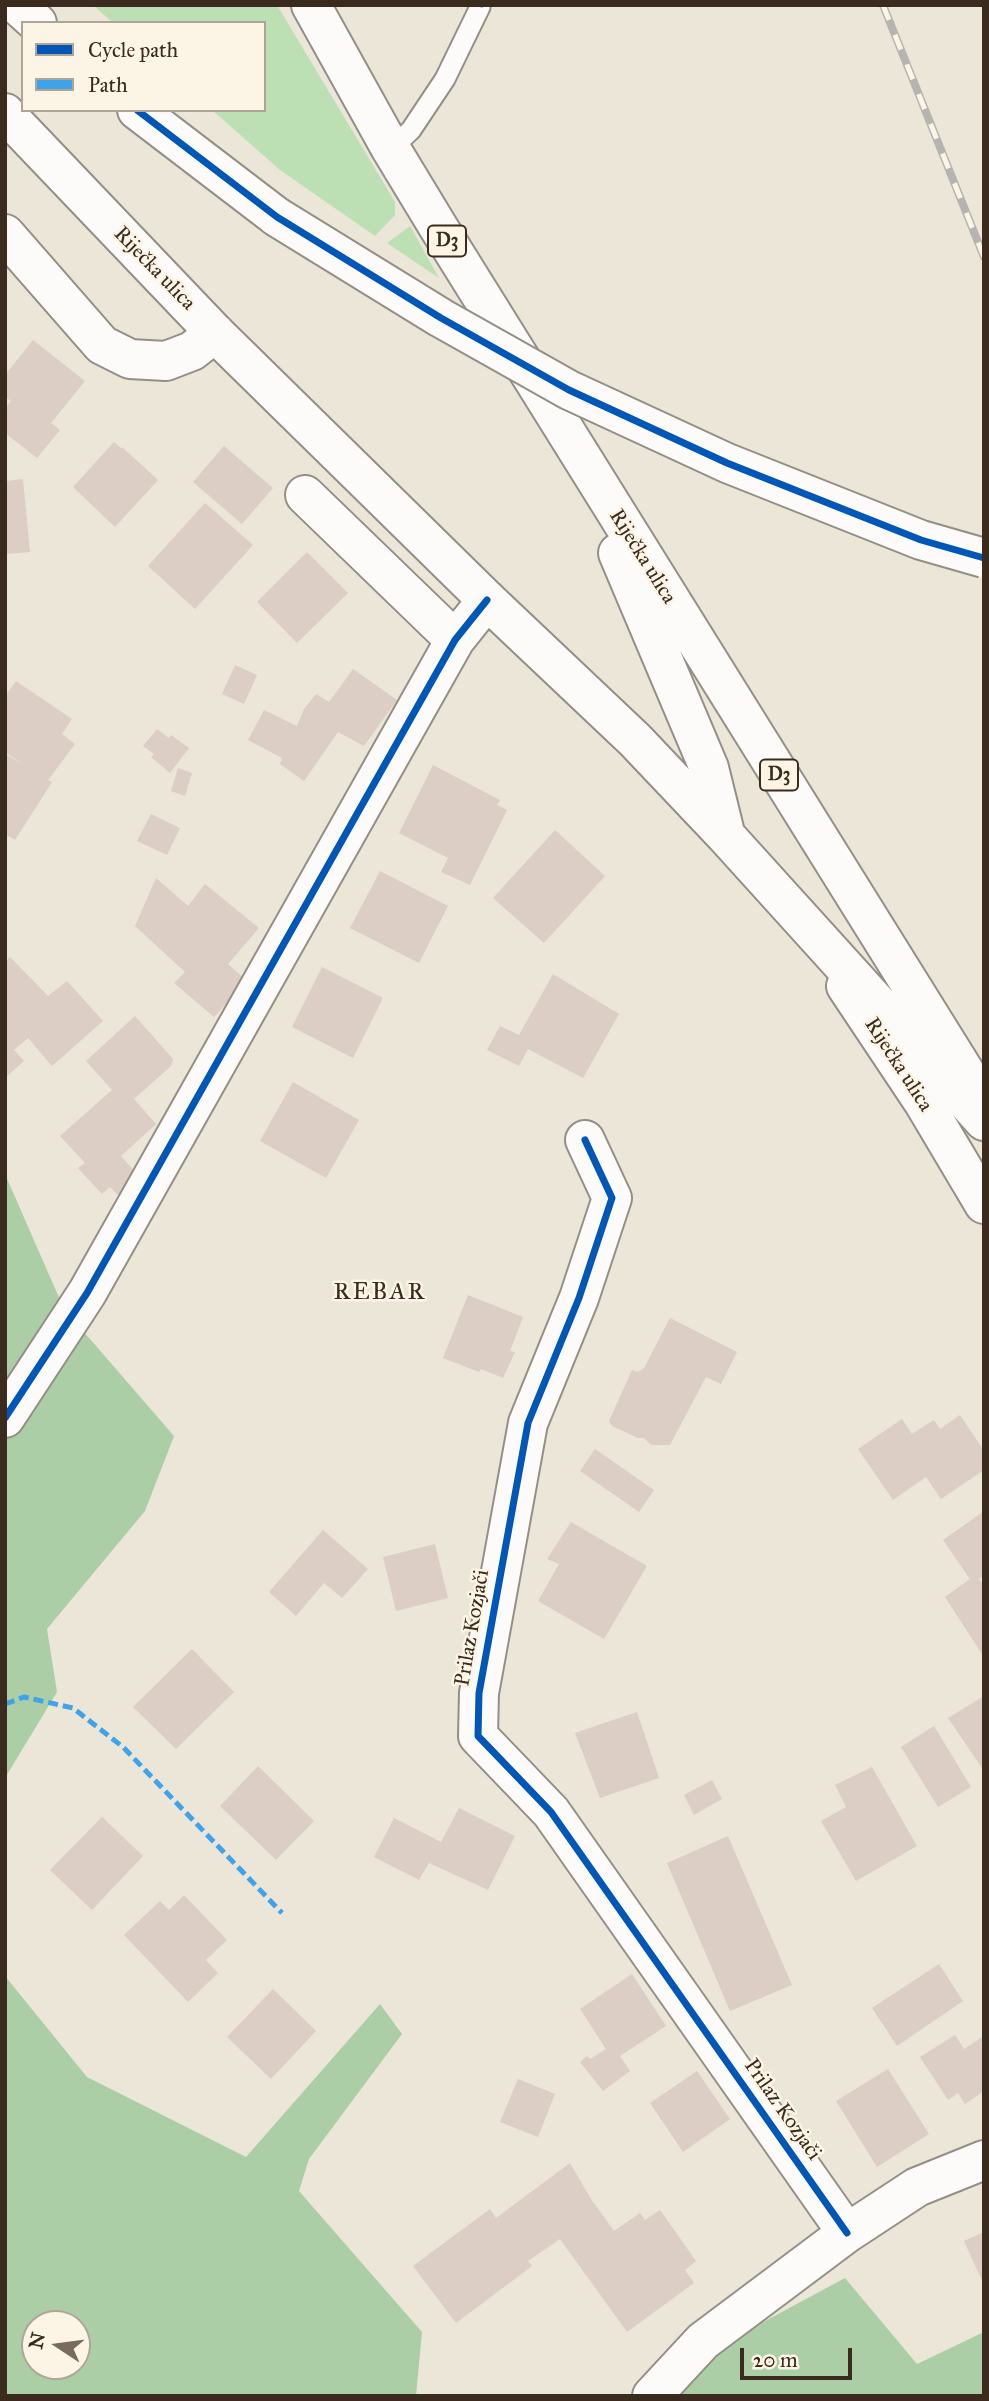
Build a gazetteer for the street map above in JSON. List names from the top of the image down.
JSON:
{
  "streets": {
    "street": ["D3", "Riječka ulica", "Prilaz Kozjači"]
  },
  "districts": ["REBAR"],
  "legend": ["Cycle path", "Path"],
  "scale_bar": "20 m",
  "north": "left"
}
